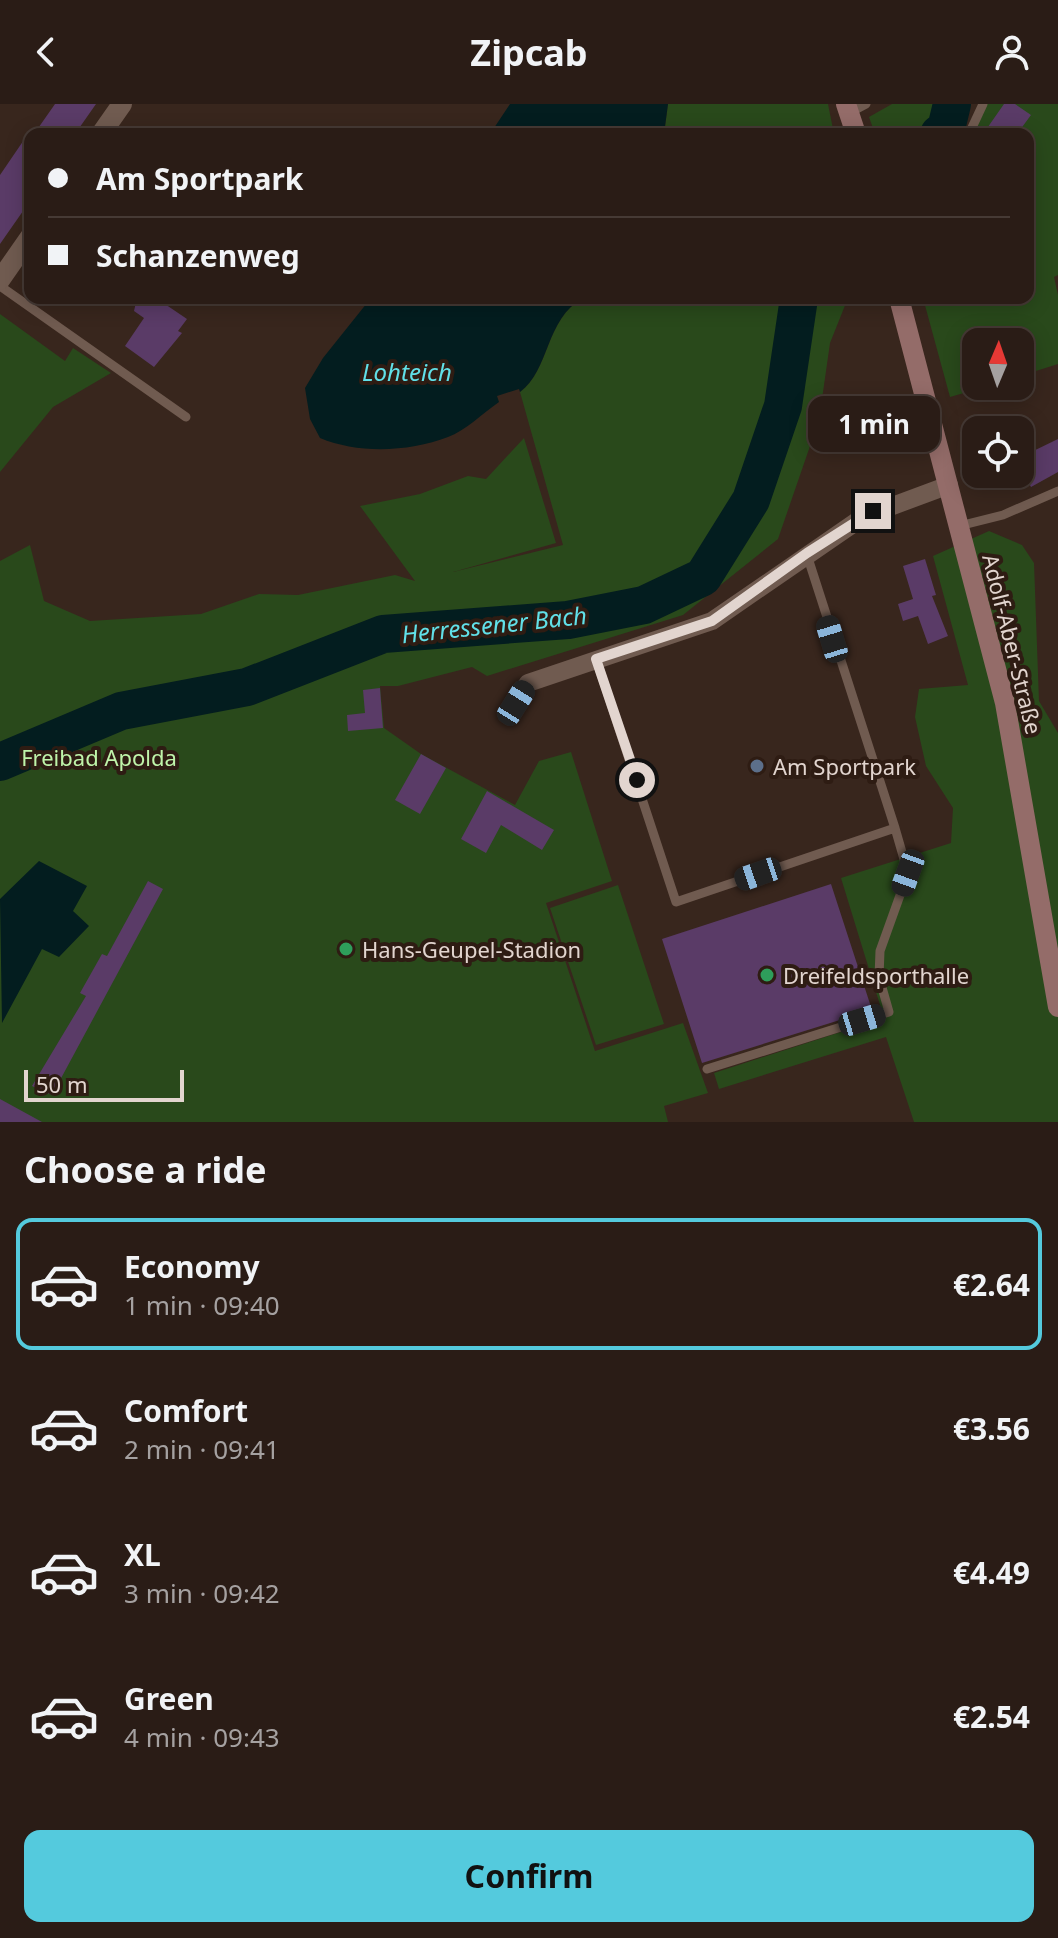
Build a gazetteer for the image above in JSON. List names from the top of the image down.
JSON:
{
  "streets": {
    "main road": ["Adolf-Aber-Straße"]
  },
  "water": ["Lohteich", "Herressener Bach"],
  "parks": ["Freibad Apolda"],
  "places": ["Am Sportpark", "Hans-Geupel-Stadion", "Dreifeldsporthalle"],
  "scale_bar": "50 m",
  "north": "top",
  "page": {
    "header": "Zipcab",
    "banner": ["Am Sportpark", "Schanzenweg"],
    "bubble": "1 min",
    "scale": "50 m",
    "heading": "Choose a ride",
    "list": [
      {
        "name": "Economy",
        "note": "1 min · 09:40",
        "value": "€2.64"
      },
      {
        "name": "Comfort",
        "note": "2 min · 09:41",
        "value": "€3.56"
      },
      {
        "name": "XL",
        "note": "3 min · 09:42",
        "value": "€4.49"
      },
      {
        "name": "Green",
        "note": "4 min · 09:43",
        "value": "€2.54"
      }
    ],
    "buttons": "Confirm"
  }
}
